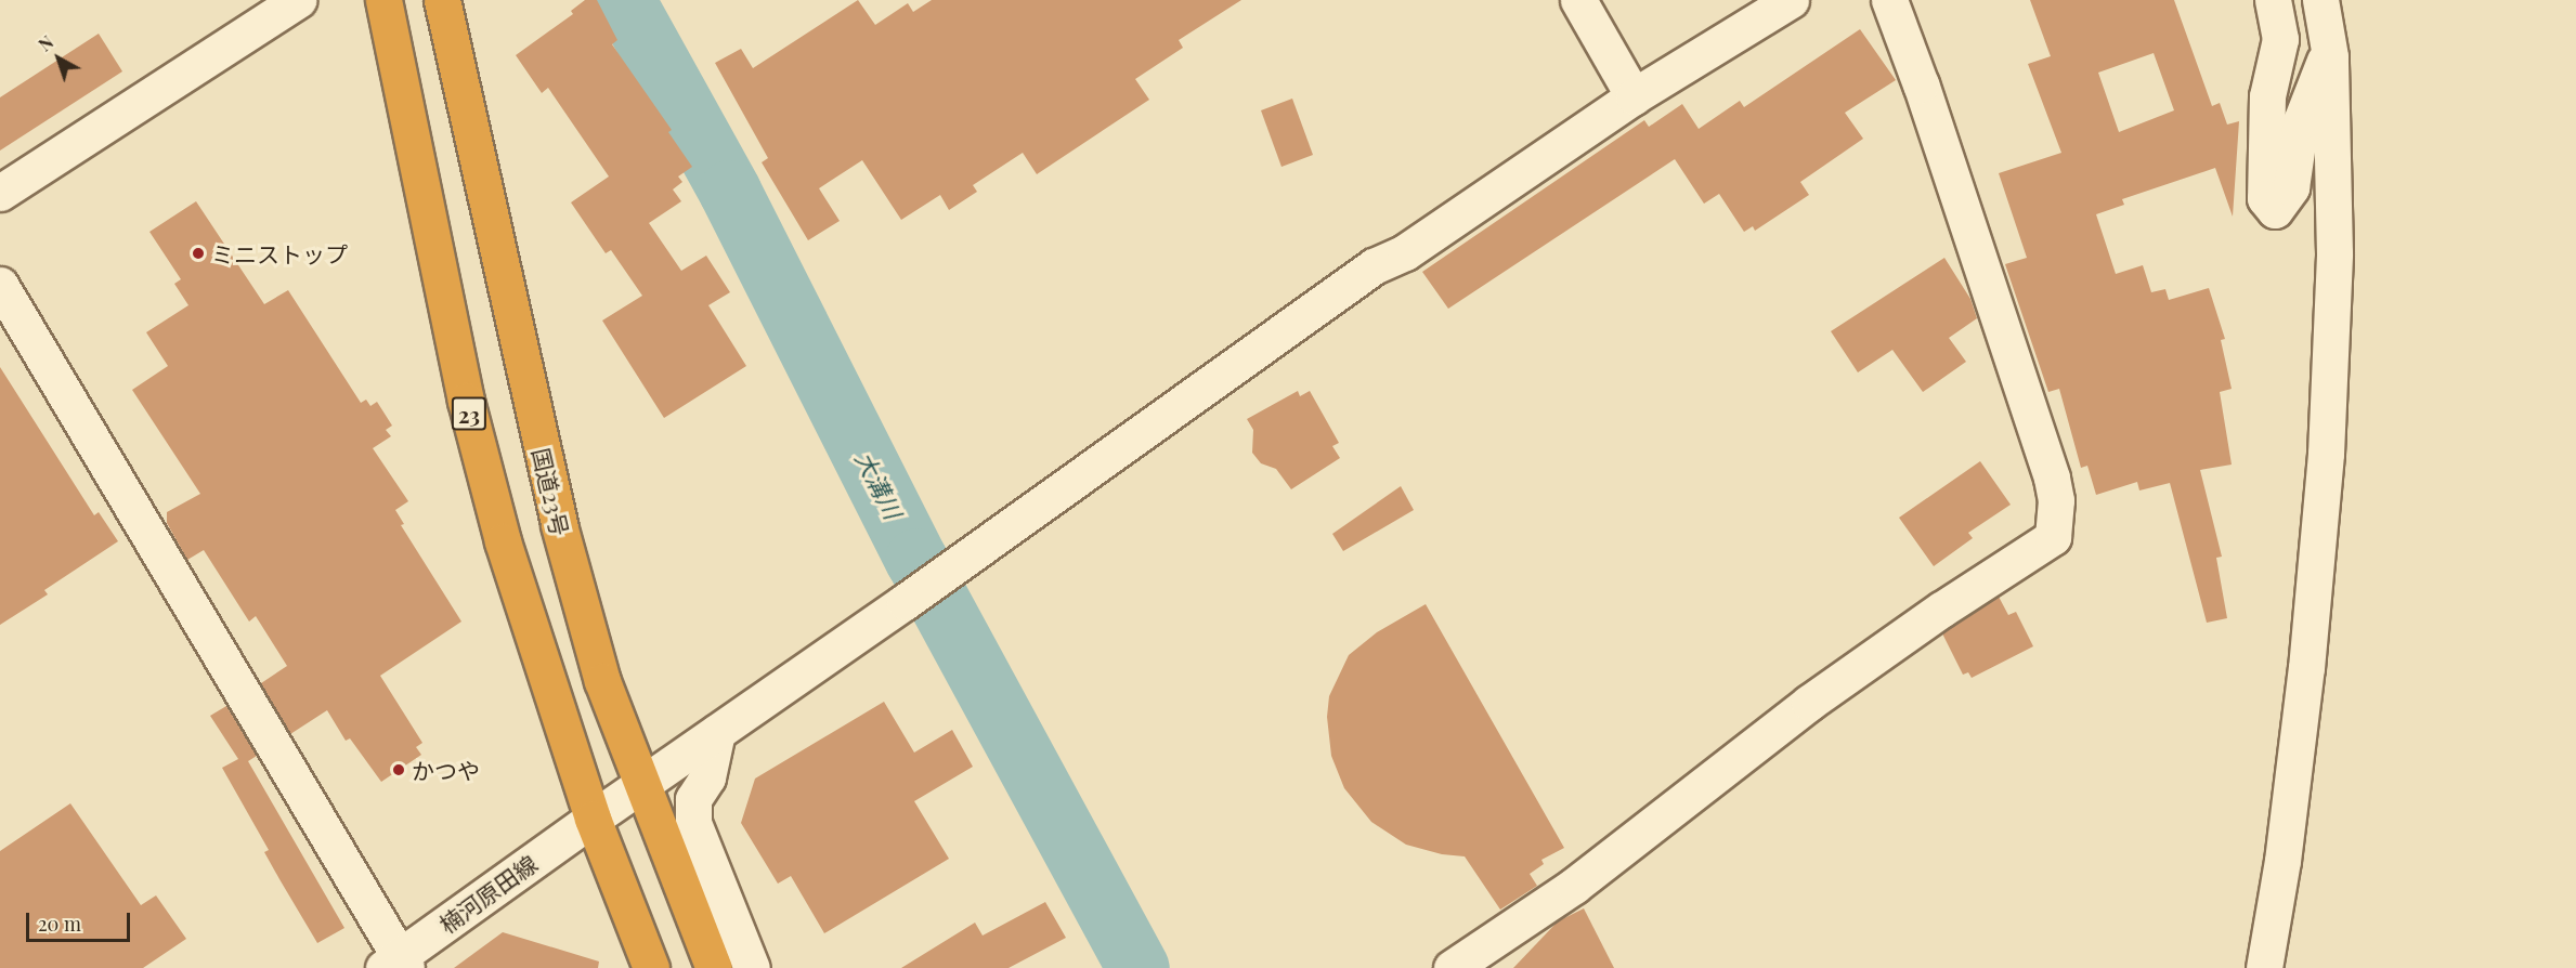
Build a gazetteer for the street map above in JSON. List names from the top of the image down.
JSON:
{
  "streets": {
    "highway": ["23", "国道23号"],
    "street": ["楠河原田線"]
  },
  "crossings": [
    ["23", "楠河原田線"],
    ["国道23号", "楠河原田線"]
  ],
  "water": ["大溝川"],
  "places": ["ミニストップ", "かつや"],
  "scale_bar": "20 m",
  "north": "top left"
}
